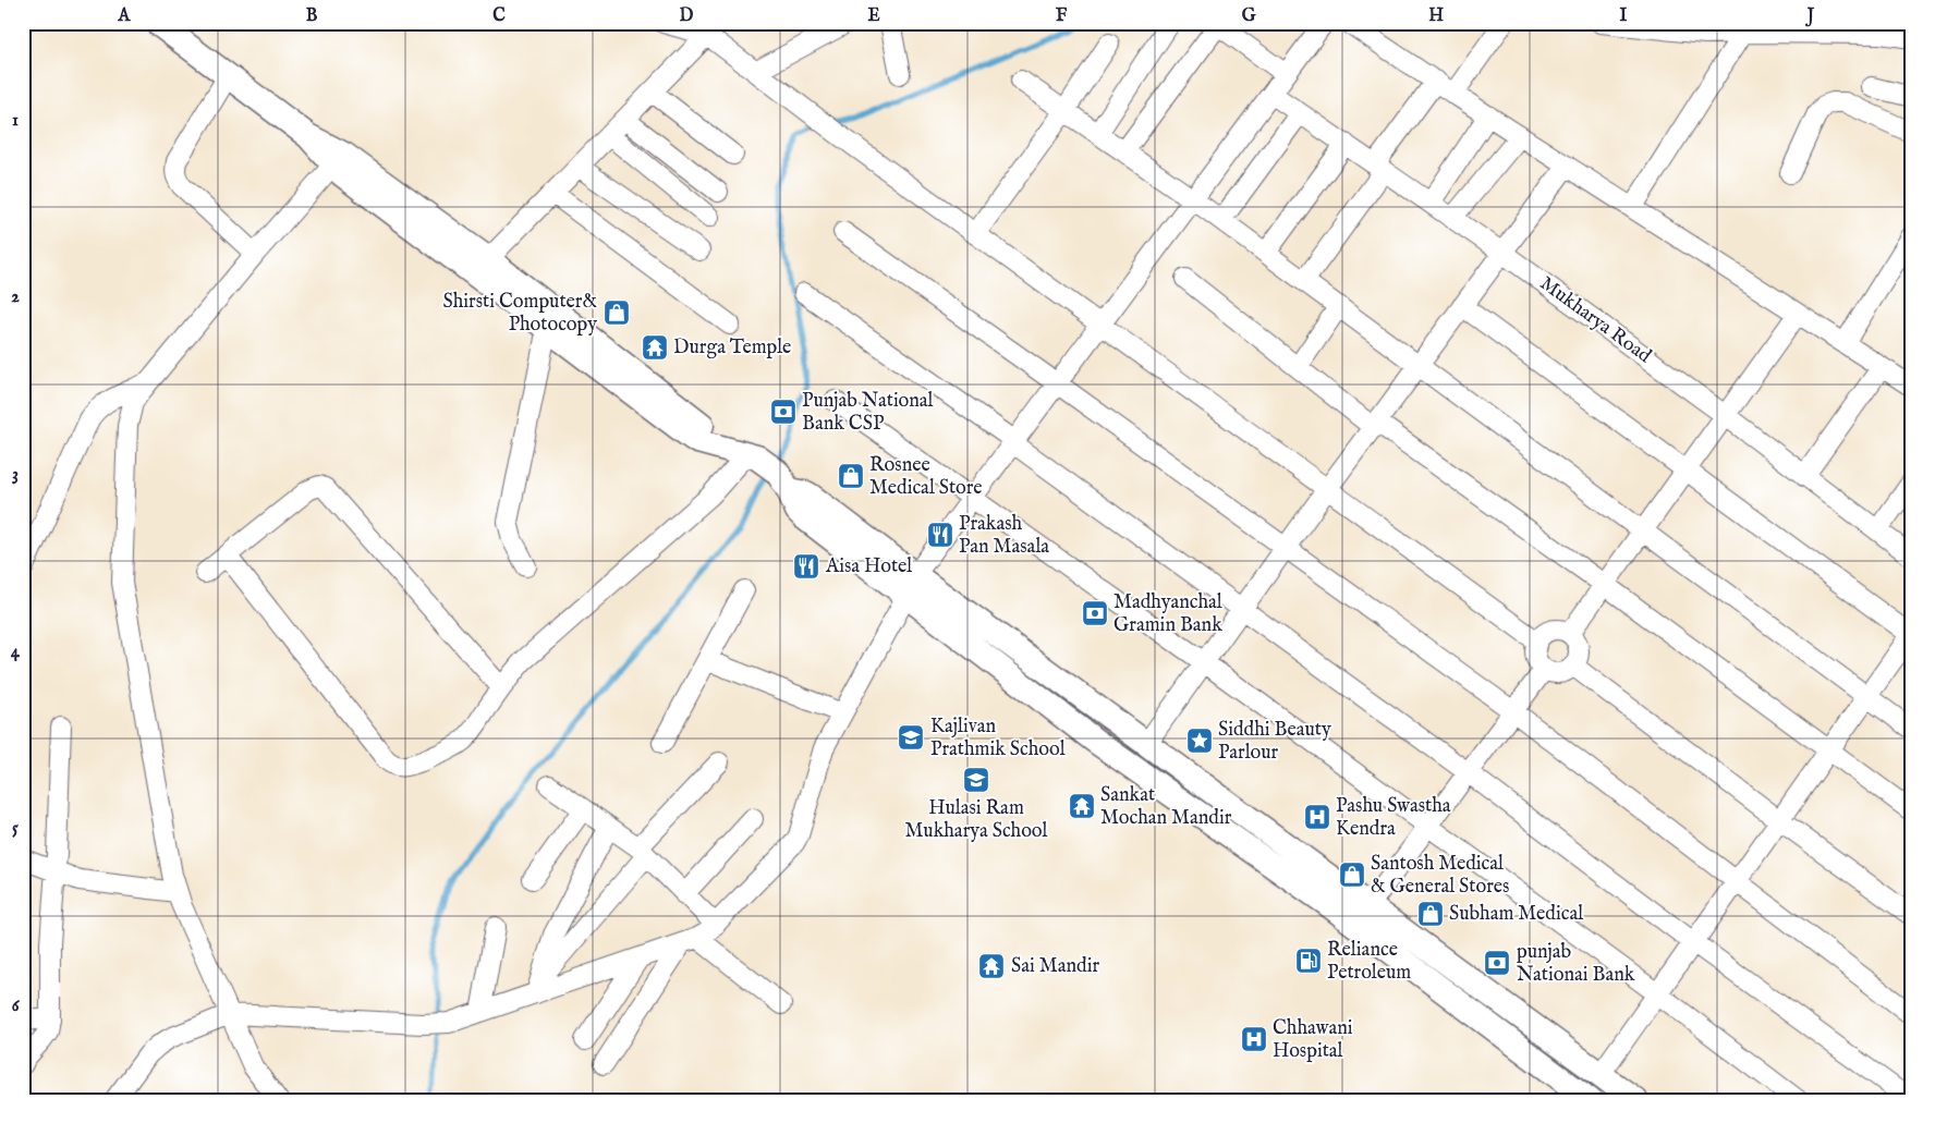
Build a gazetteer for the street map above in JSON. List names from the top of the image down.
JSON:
{
  "streets": {
    "street": ["Mukharya Road"]
  },
  "places": {
    "shop": [
      "Shirsti Computer& Photocopy",
      "Rosnee Medical Store",
      "Santosh Medical & General Stores",
      "Subham Medical"
    ],
    "temple": ["Durga Temple", "Sankat Mochan Mandir", "Sai Mandir"],
    "bank": ["Punjab National Bank CSP", "Madhyanchal Gramin Bank", "punjab Nationai Bank"],
    "restaurant": ["Prakash Pan Masala", "Aisa Hotel"],
    "school or university": ["Kajlivan Prathmik School", "Hulasi Ram Mukharya School"],
    "place": ["Siddhi Beauty Parlour"],
    "hospital": ["Pashu Swastha Kendra", "Chhawani Hospital"],
    "fuel station": ["Reliance Petroleum"]
  },
  "grid": {
    "columns": [
      "A",
      "B",
      "C",
      "D",
      "E",
      "F",
      "G",
      "H",
      "I",
      "J"
    ],
    "rows": [
      "1",
      "2",
      "3",
      "4",
      "5",
      "6"
    ]
  }
}
